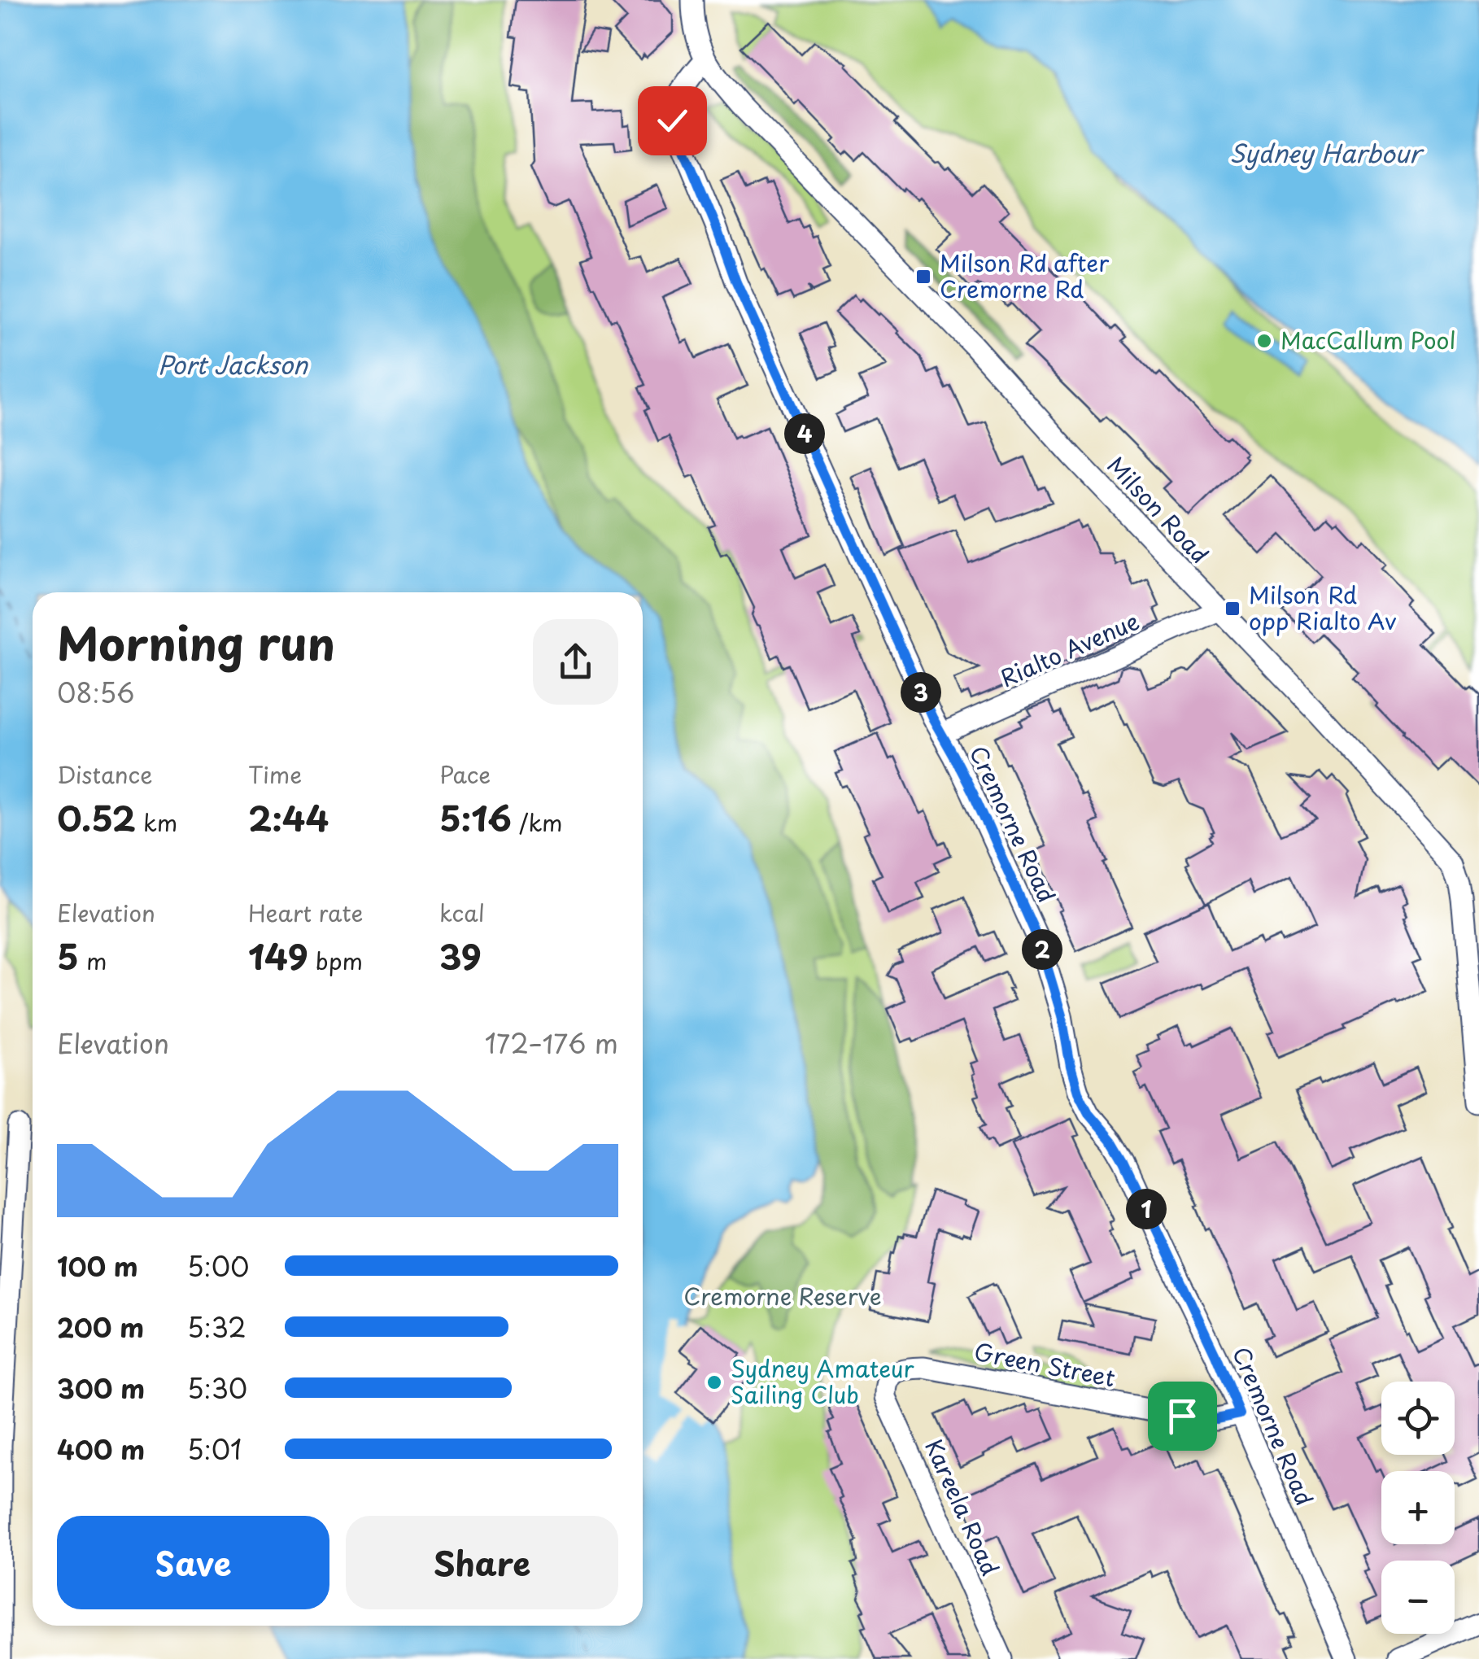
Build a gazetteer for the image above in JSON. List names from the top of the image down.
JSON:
{
  "streets": {
    "street": [
      "Milson Road",
      "Rialto Avenue",
      "Cremorne Road",
      "Green Street",
      "Kareela Road"
    ]
  },
  "crossings": [
    ["Milson Road", "Rialto Avenue"],
    ["Milson Road", "Cremorne Road"],
    ["Rialto Avenue", "Cremorne Road"],
    ["Cremorne Road", "Green Street"],
    ["Green Street", "Kareela Road"]
  ],
  "water": ["Sydney Harbour", "Port Jackson"],
  "parks": ["Cremorne Reserve"],
  "places": {
    "transit": ["Milson Rd after Cremorne Rd", "Milson Rd opp Rialto Av"],
    "other": ["MacCallum Pool", "Sydney Amateur Sailing Club"]
  },
  "page": {
    "pins": [
      "4",
      "3",
      "2",
      "1"
    ],
    "heading": ["Morning run", "08:56"],
    "stats": [
      ["Distance", "0.52 km"],
      ["Time", "2:44"],
      ["Pace", "5:16 /km"],
      ["Elevation", "5 m"],
      ["Heart rate", "149 bpm"],
      ["kcal", "39"]
    ],
    "chart": ["Elevation", "172–176 m"],
    "list": [
      {
        "name": "100 m",
        "note": "5:00"
      },
      {
        "name": "200 m",
        "note": "5:32"
      },
      {
        "name": "300 m",
        "note": "5:30"
      },
      {
        "name": "400 m",
        "note": "5:01"
      }
    ],
    "map_buttons": ["+", "−"],
    "buttons": ["Save", "Share"]
  }
}
